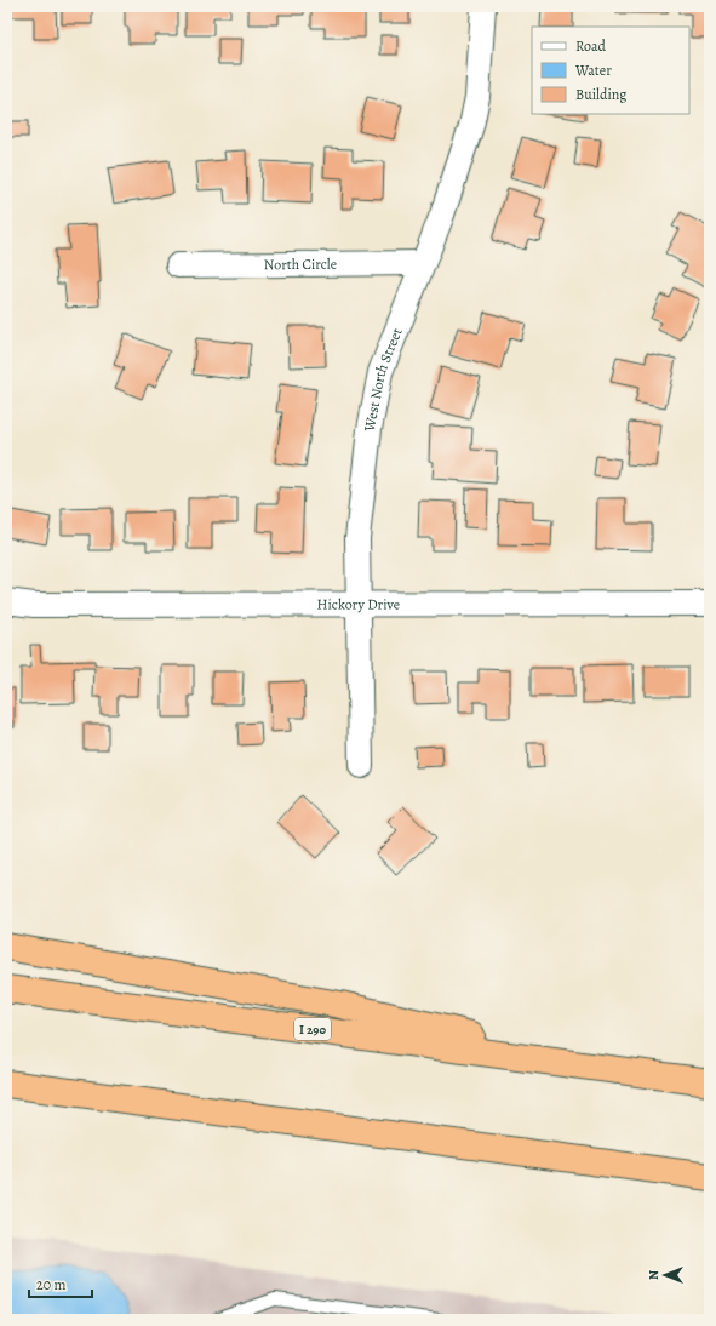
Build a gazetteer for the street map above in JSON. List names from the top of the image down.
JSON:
{
  "streets": {
    "highway": ["I 290"],
    "street": ["North Circle", "West North Street", "Hickory Drive"]
  },
  "crossings": [
    ["North Circle", "West North Street"],
    ["West North Street", "Hickory Drive"]
  ],
  "legend": ["Road", "Water", "Building"],
  "scale_bar": "20 m",
  "north": "left"
}
